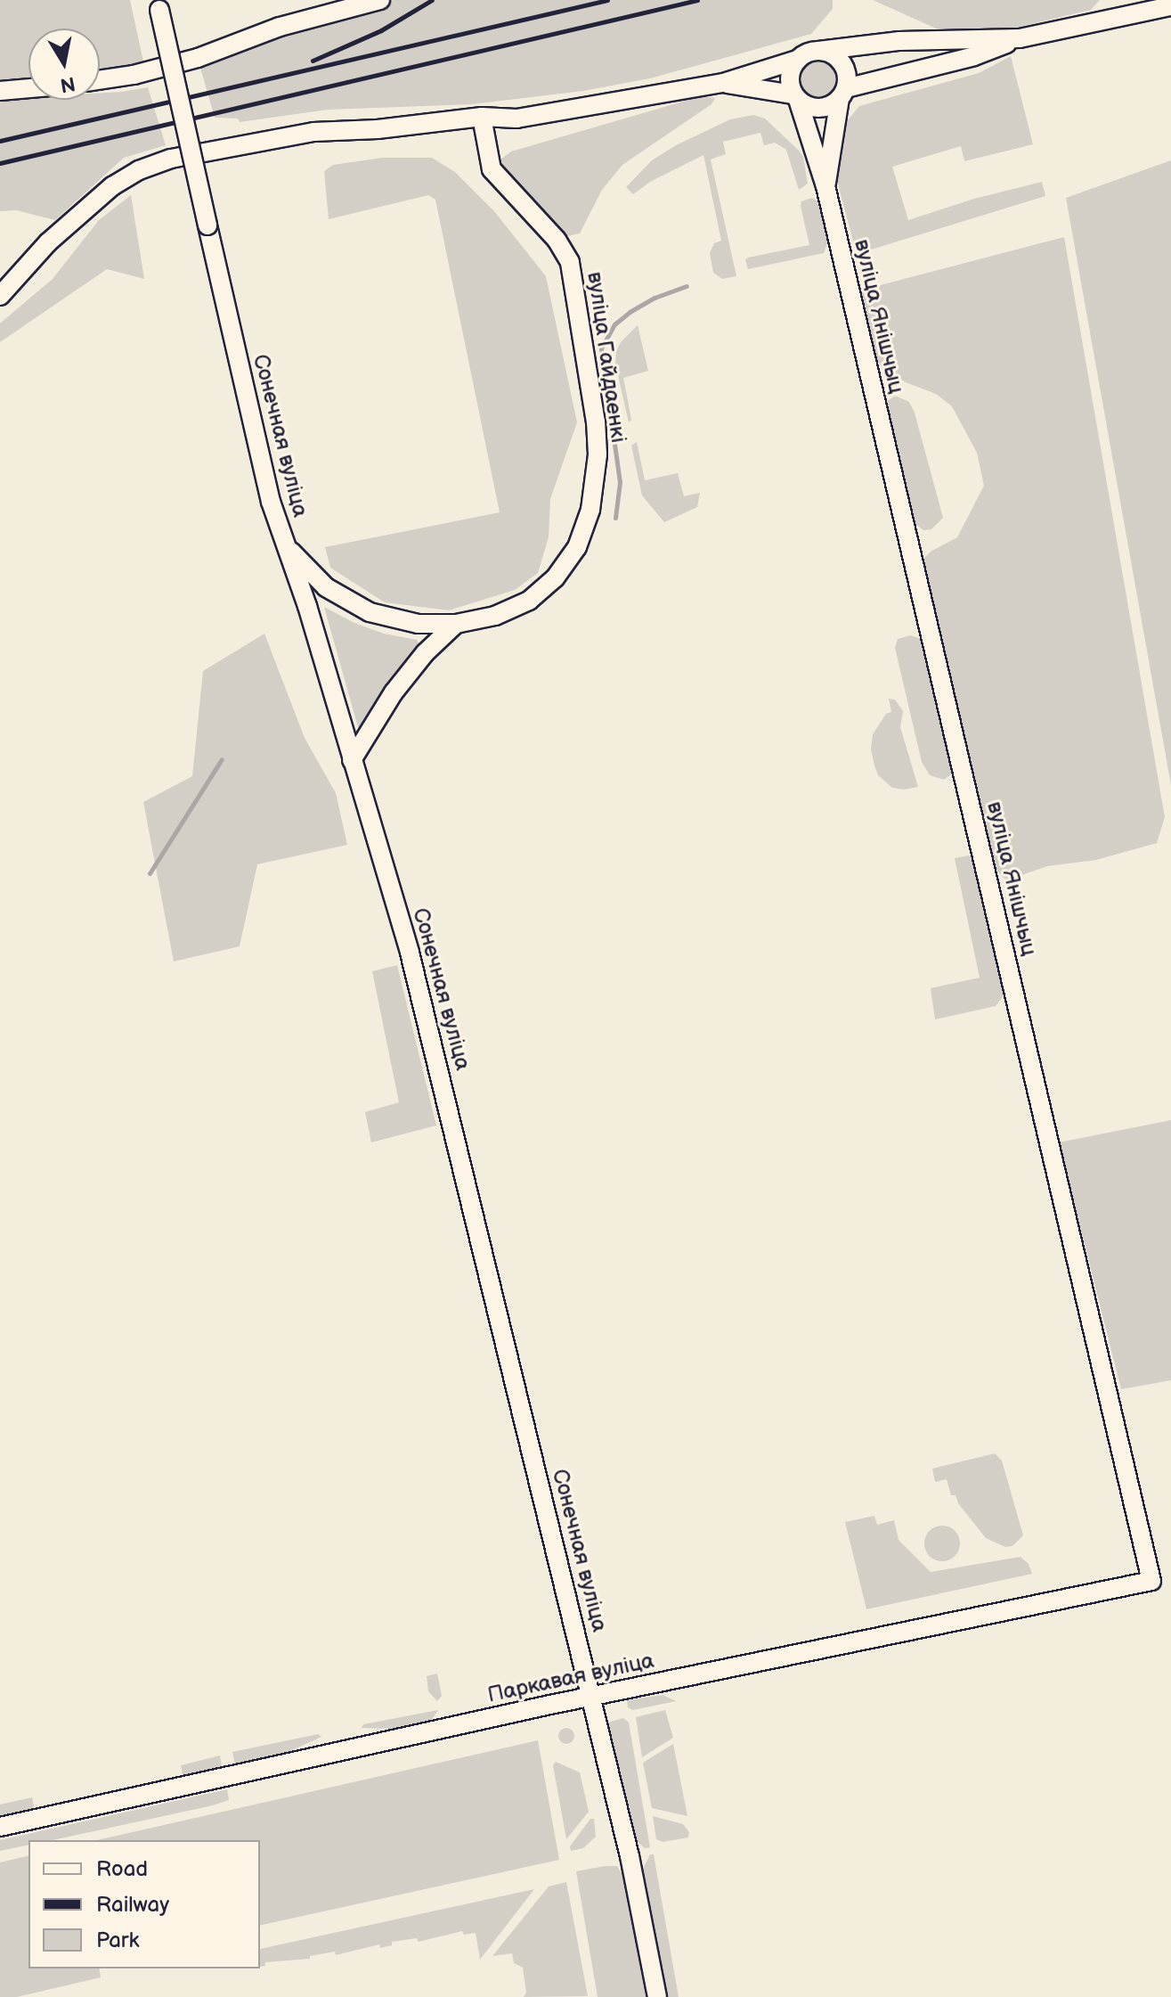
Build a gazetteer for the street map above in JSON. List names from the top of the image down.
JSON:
{
  "streets": {
    "street": [
      "вуліца Янішчыц",
      "вуліца Гайдаенкі",
      "Сонечная вуліца",
      "Паркавая вуліца"
    ]
  },
  "crossings": [
    ["вуліца Янішчыц", "Паркавая вуліца"],
    ["вуліца Гайдаенкі", "Сонечная вуліца"],
    ["Сонечная вуліца", "Паркавая вуліца"]
  ],
  "legend": ["Road", "Railway", "Park"],
  "north": "bottom"
}
